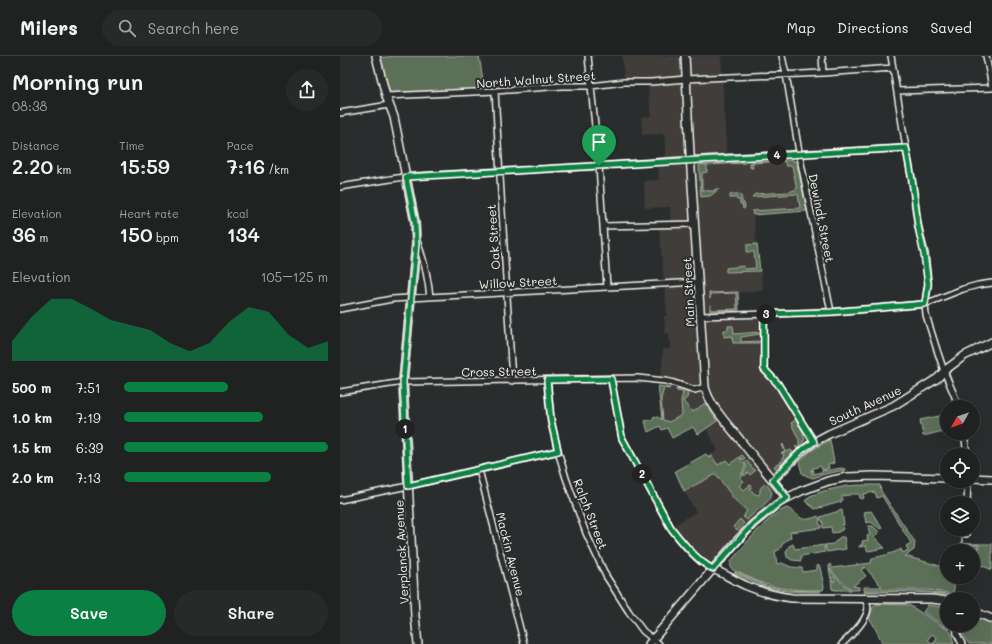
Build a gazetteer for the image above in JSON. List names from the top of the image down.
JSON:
{
  "streets": {
    "street": [
      "North Walnut Street",
      "Dewindt Street",
      "Oak Street",
      "Willow Street",
      "Main Street",
      "Cross Street",
      "South Avenue",
      "Ralph Street",
      "Verplanck Avenue",
      "Mackin Avenue"
    ]
  },
  "crossings": [
    ["North Walnut Street", "Dewindt Street"],
    ["North Walnut Street", "Oak Street"],
    ["North Walnut Street", "Main Street"],
    ["North Walnut Street", "Verplanck Avenue"],
    ["Oak Street", "Willow Street"],
    ["Oak Street", "Cross Street"],
    ["Willow Street", "Main Street"],
    ["Willow Street", "Verplanck Avenue"],
    ["Main Street", "Cross Street"],
    ["Main Street", "South Avenue"],
    ["Cross Street", "Ralph Street"],
    ["Cross Street", "Verplanck Avenue"]
  ],
  "north": "bottom left",
  "page": {
    "header": "Milers",
    "search": "Search here",
    "nav": ["Map", "Directions", "Saved"],
    "heading": ["Morning run", "08:38"],
    "stats": [
      ["Distance", "2.20 km"],
      ["Time", "15:59"],
      ["Pace", "7:16 /km"],
      ["Elevation", "36 m"],
      ["Heart rate", "150 bpm"],
      ["kcal", "134"]
    ],
    "pins": [
      "4",
      "3",
      "1",
      "2"
    ],
    "chart": ["Elevation", "105–125 m"],
    "list": [
      {
        "name": "500 m",
        "note": "7:51"
      },
      {
        "name": "1.0 km",
        "note": "7:19"
      },
      {
        "name": "1.5 km",
        "note": "6:39"
      },
      {
        "name": "2.0 km",
        "note": "7:13"
      }
    ],
    "map_buttons": ["+", "−"],
    "buttons": ["Save", "Share"]
  }
}
